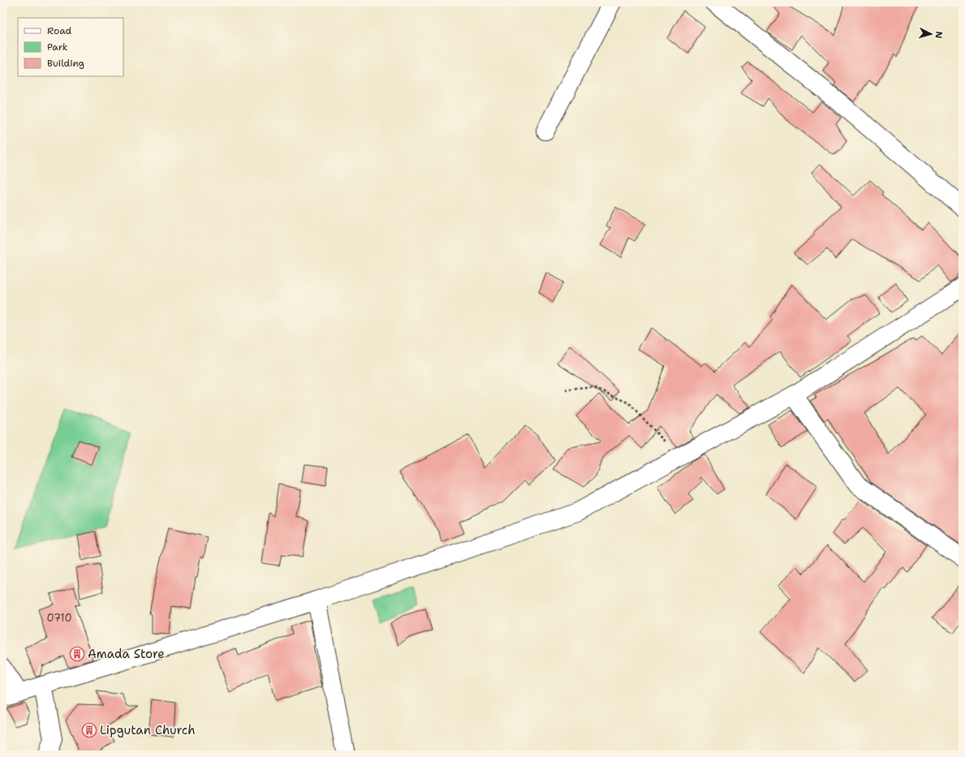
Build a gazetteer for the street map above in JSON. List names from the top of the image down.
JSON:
{
  "places": {
    "building": ["Amada Store", "Lipgutan Church"]
  },
  "house_numbers": ["0710"],
  "legend": ["Road", "Park", "Building"],
  "north": "right"
}
